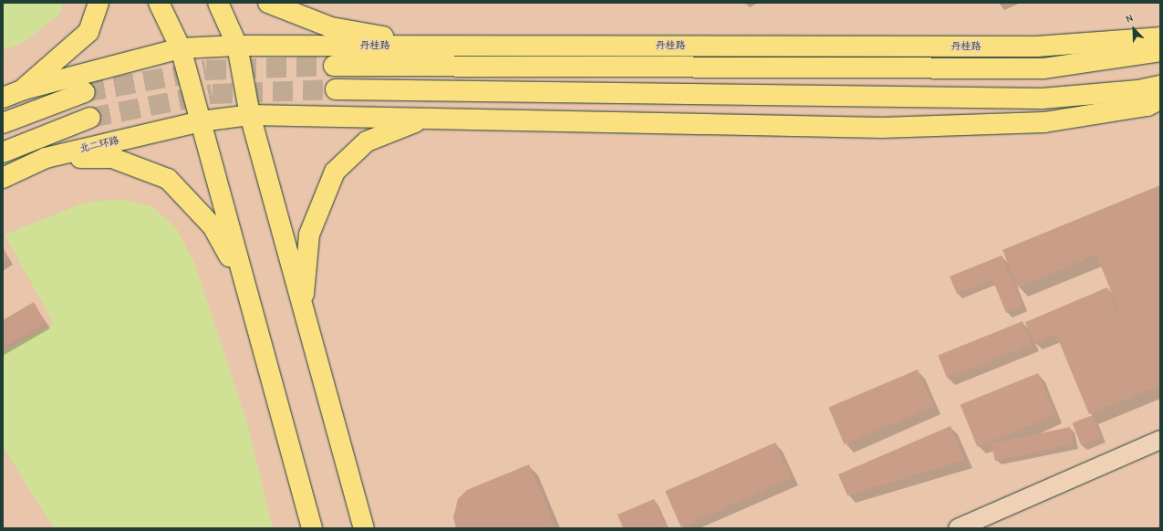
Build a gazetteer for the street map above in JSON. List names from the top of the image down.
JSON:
{
  "streets": {
    "main road": ["丹桂路", "北二环路"]
  },
  "north": "top left"
}
